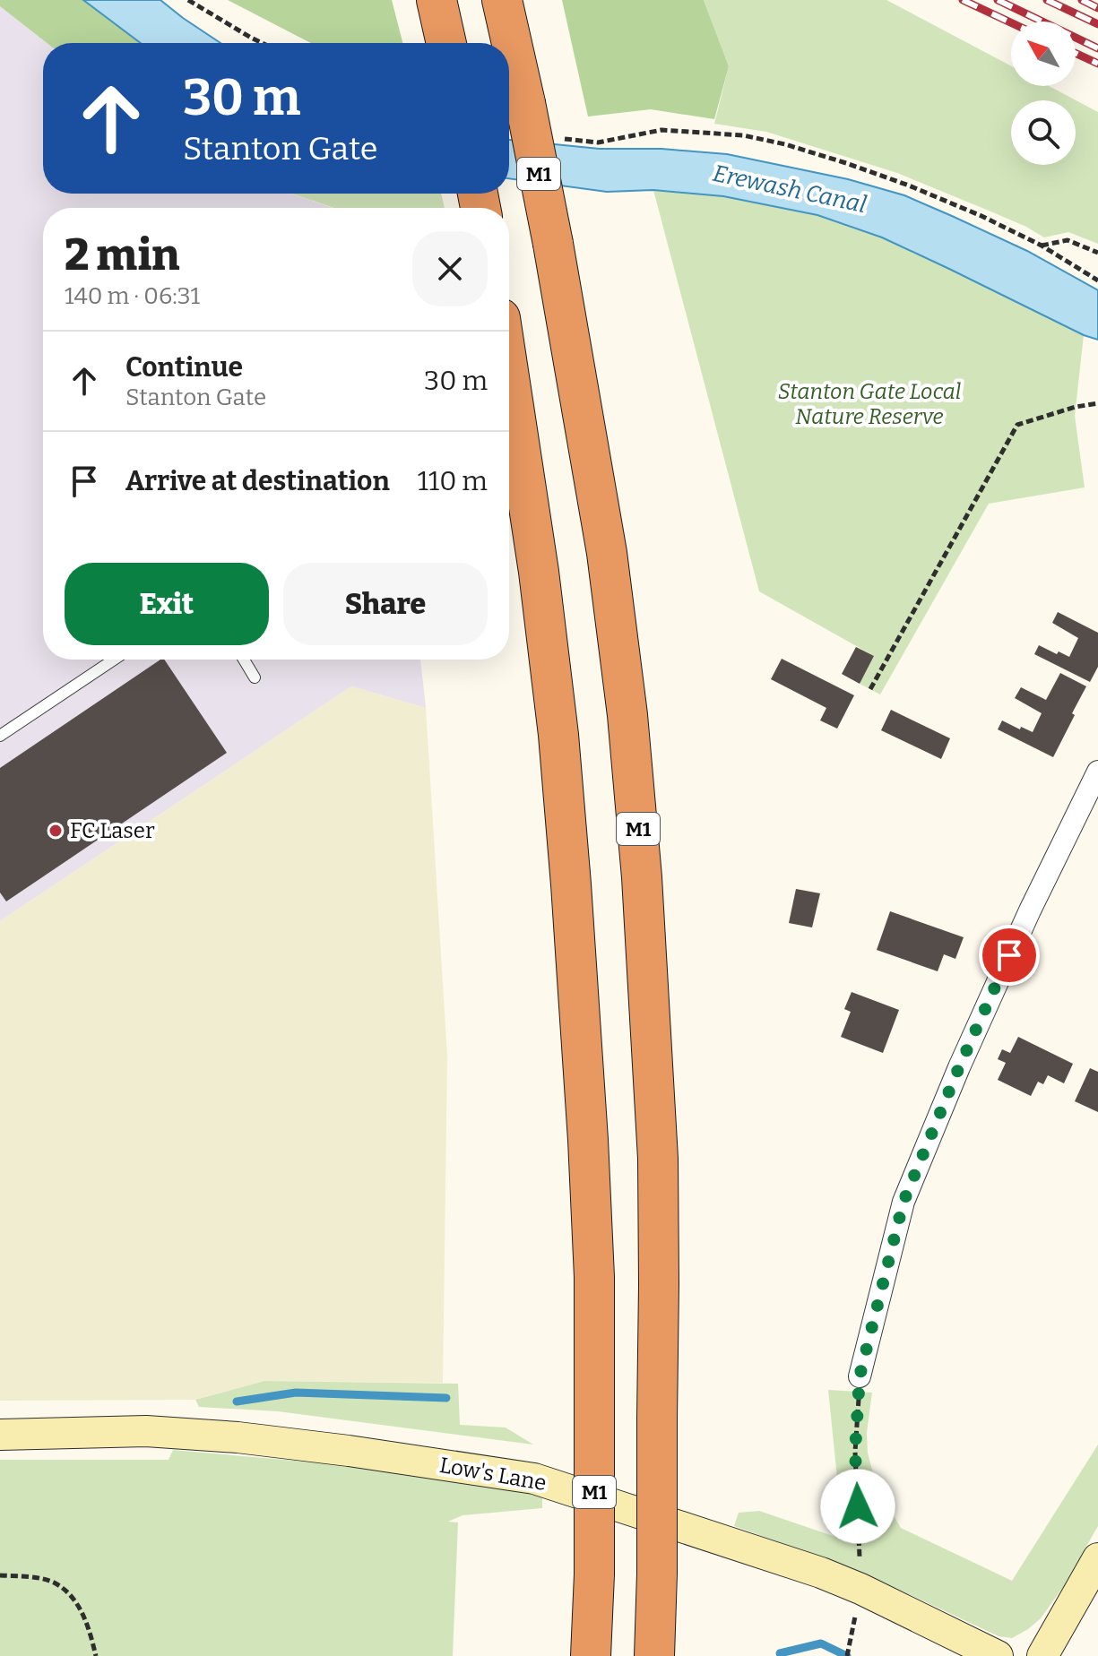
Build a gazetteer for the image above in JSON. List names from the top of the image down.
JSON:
{
  "streets": {
    "highway": ["M1"],
    "street": ["Low's Lane"]
  },
  "water": ["Erewash Canal"],
  "parks": ["Stanton Gate Local Nature Reserve"],
  "places": ["FC Laser"],
  "north": "top left",
  "page": {
    "turn": ["30 m", "Stanton Gate"],
    "heading": ["2 min", "140 m · 06:31"],
    "list": [
      {
        "name": "Continue",
        "note": "Stanton Gate",
        "value": "30 m"
      },
      {
        "name": "Arrive at destination",
        "value": "110 m"
      }
    ],
    "buttons": ["Exit", "Share"]
  }
}
